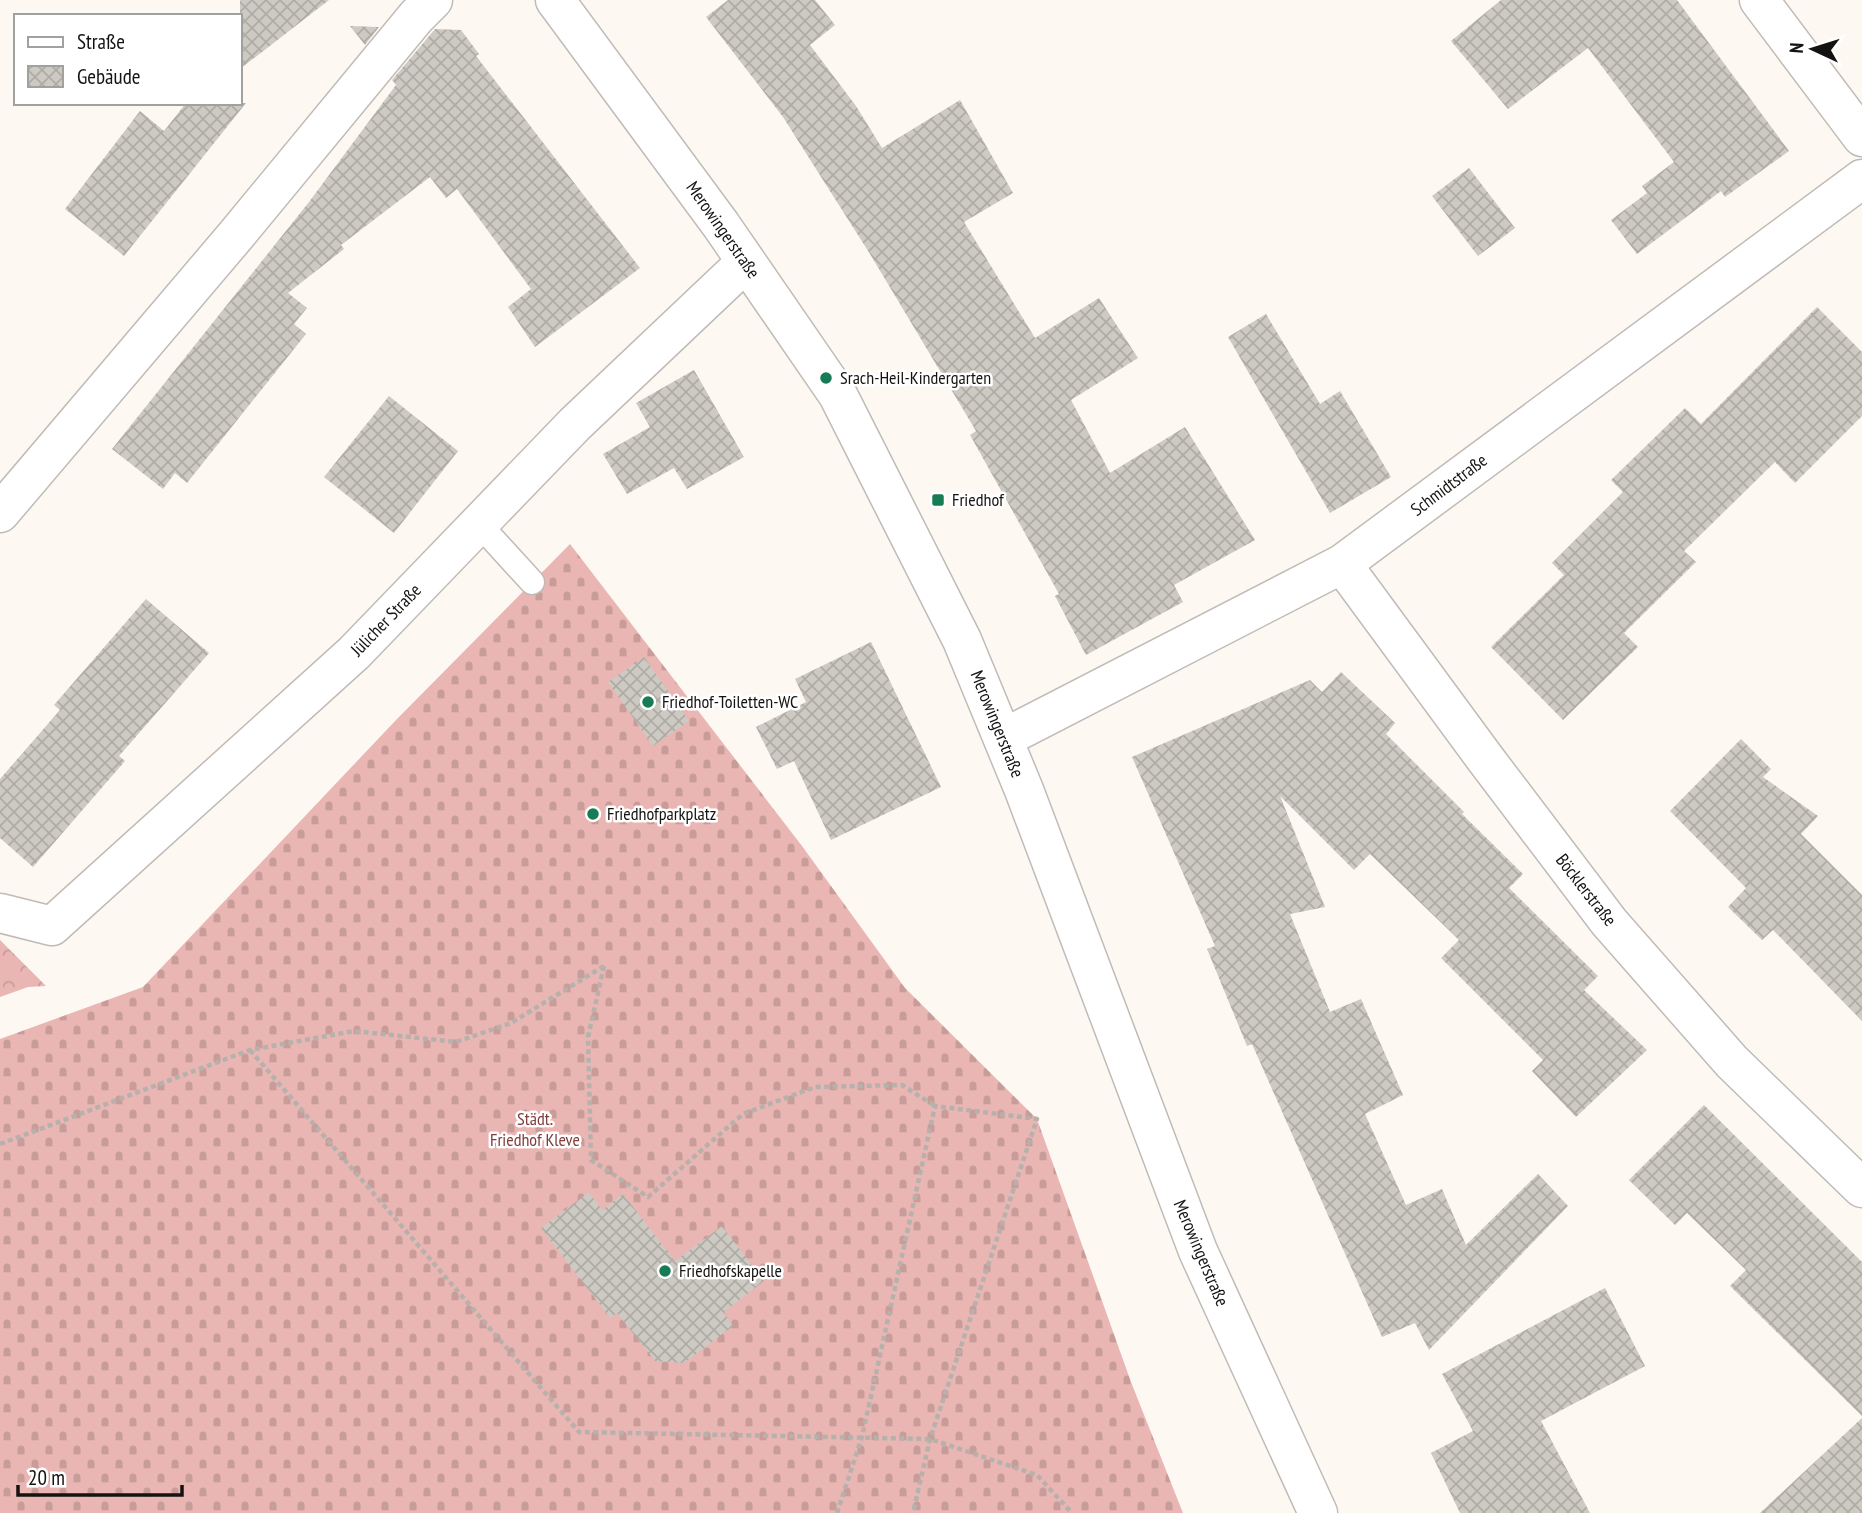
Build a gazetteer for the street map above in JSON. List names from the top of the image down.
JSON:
{
  "streets": {
    "street": [
      "Merowingerstraße",
      "Schmidtstraße",
      "Jülicher Straße",
      "Böcklerstraße"
    ]
  },
  "crossings": [
    ["Merowingerstraße", "Schmidtstraße"],
    ["Merowingerstraße", "Jülicher Straße"],
    ["Schmidtstraße", "Böcklerstraße"]
  ],
  "parks": ["Städt. Friedhof Kleve"],
  "places": {
    "other": [
      "Srach-Heil-Kindergarten",
      "Friedhof-Toiletten-WC",
      "Friedhofparkplatz",
      "Friedhofskapelle"
    ],
    "transit": ["Friedhof"]
  },
  "legend": ["Straße", "Gebäude"],
  "scale_bar": "20 m",
  "north": "left"
}
